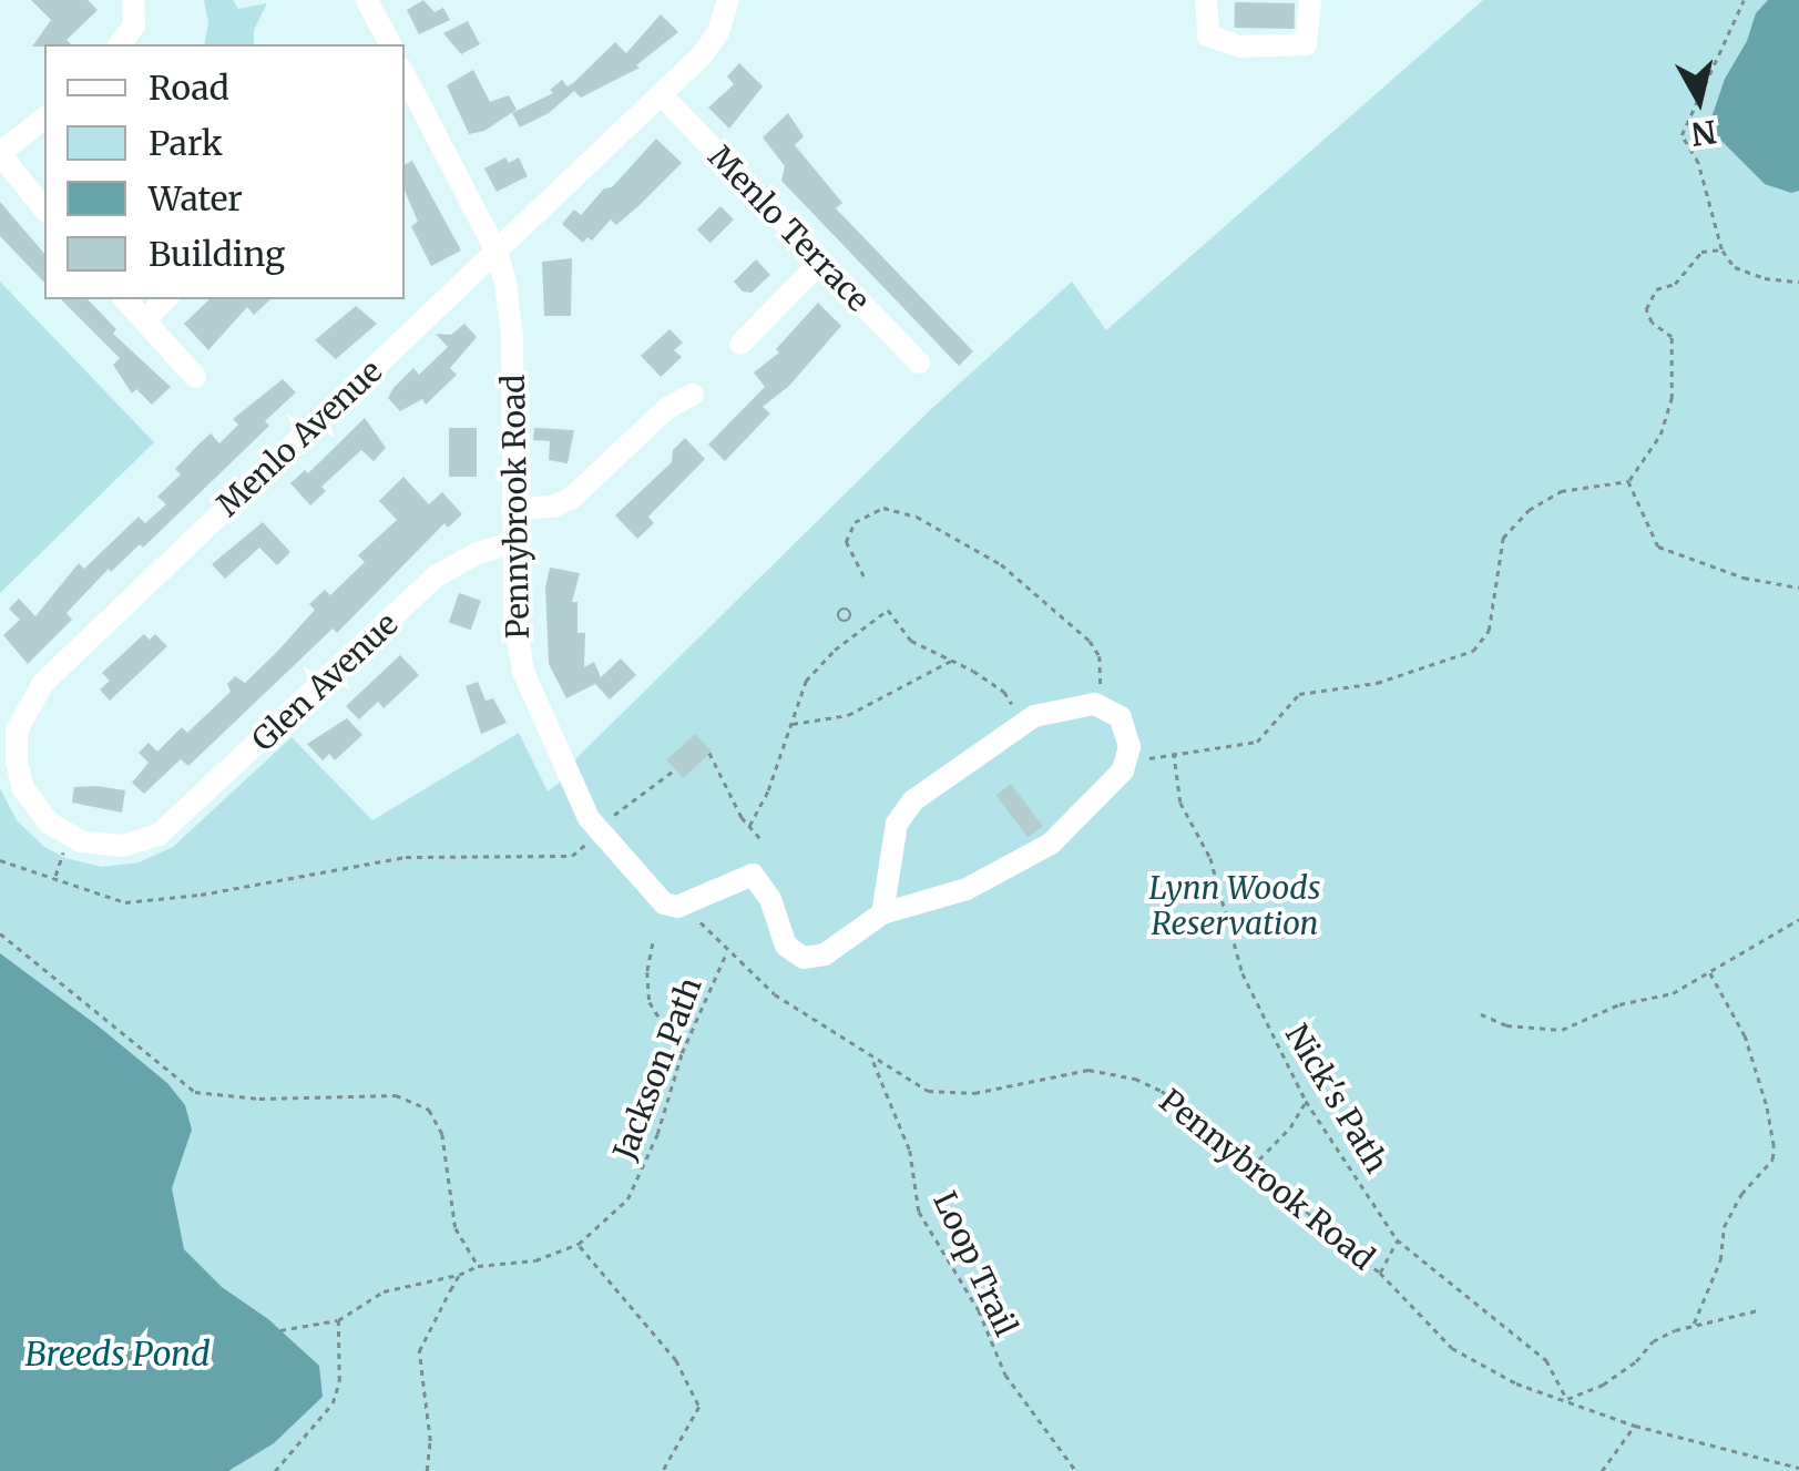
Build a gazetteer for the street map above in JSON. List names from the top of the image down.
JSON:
{
  "streets": {
    "street": [
      "Menlo Terrace",
      "Menlo Avenue",
      "Pennybrook Road",
      "Glen Avenue"
    ],
    "path": ["Jackson Path", "Nick's Path", "Loop Trail"]
  },
  "crossings": [
    ["Menlo Terrace", "Menlo Avenue"],
    ["Menlo Avenue", "Pennybrook Road"],
    ["Menlo Avenue", "Glen Avenue"],
    ["Pennybrook Road", "Glen Avenue"],
    ["Pennybrook Road", "Jackson Path"],
    ["Pennybrook Road", "Nick's Path"],
    ["Pennybrook Road", "Loop Trail"]
  ],
  "water": ["Breeds Pond"],
  "parks": ["Lynn Woods Reservation"],
  "legend": [
    "Road",
    "Park",
    "Water",
    "Building"
  ],
  "north": "bottom"
}
